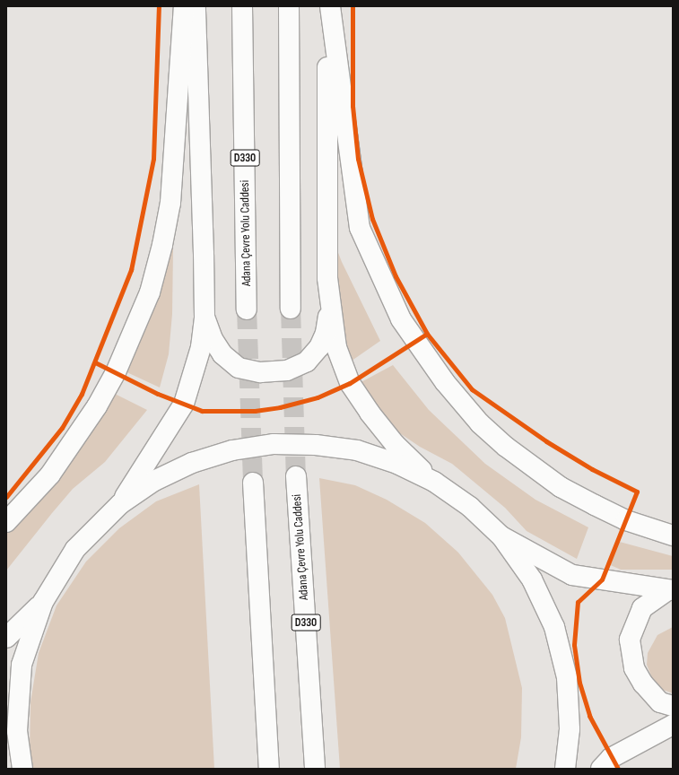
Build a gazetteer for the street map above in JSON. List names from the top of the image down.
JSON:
{
  "streets": {
    "main road": ["D330", "Adana Çevre Yolu Caddesi"]
  }
}
